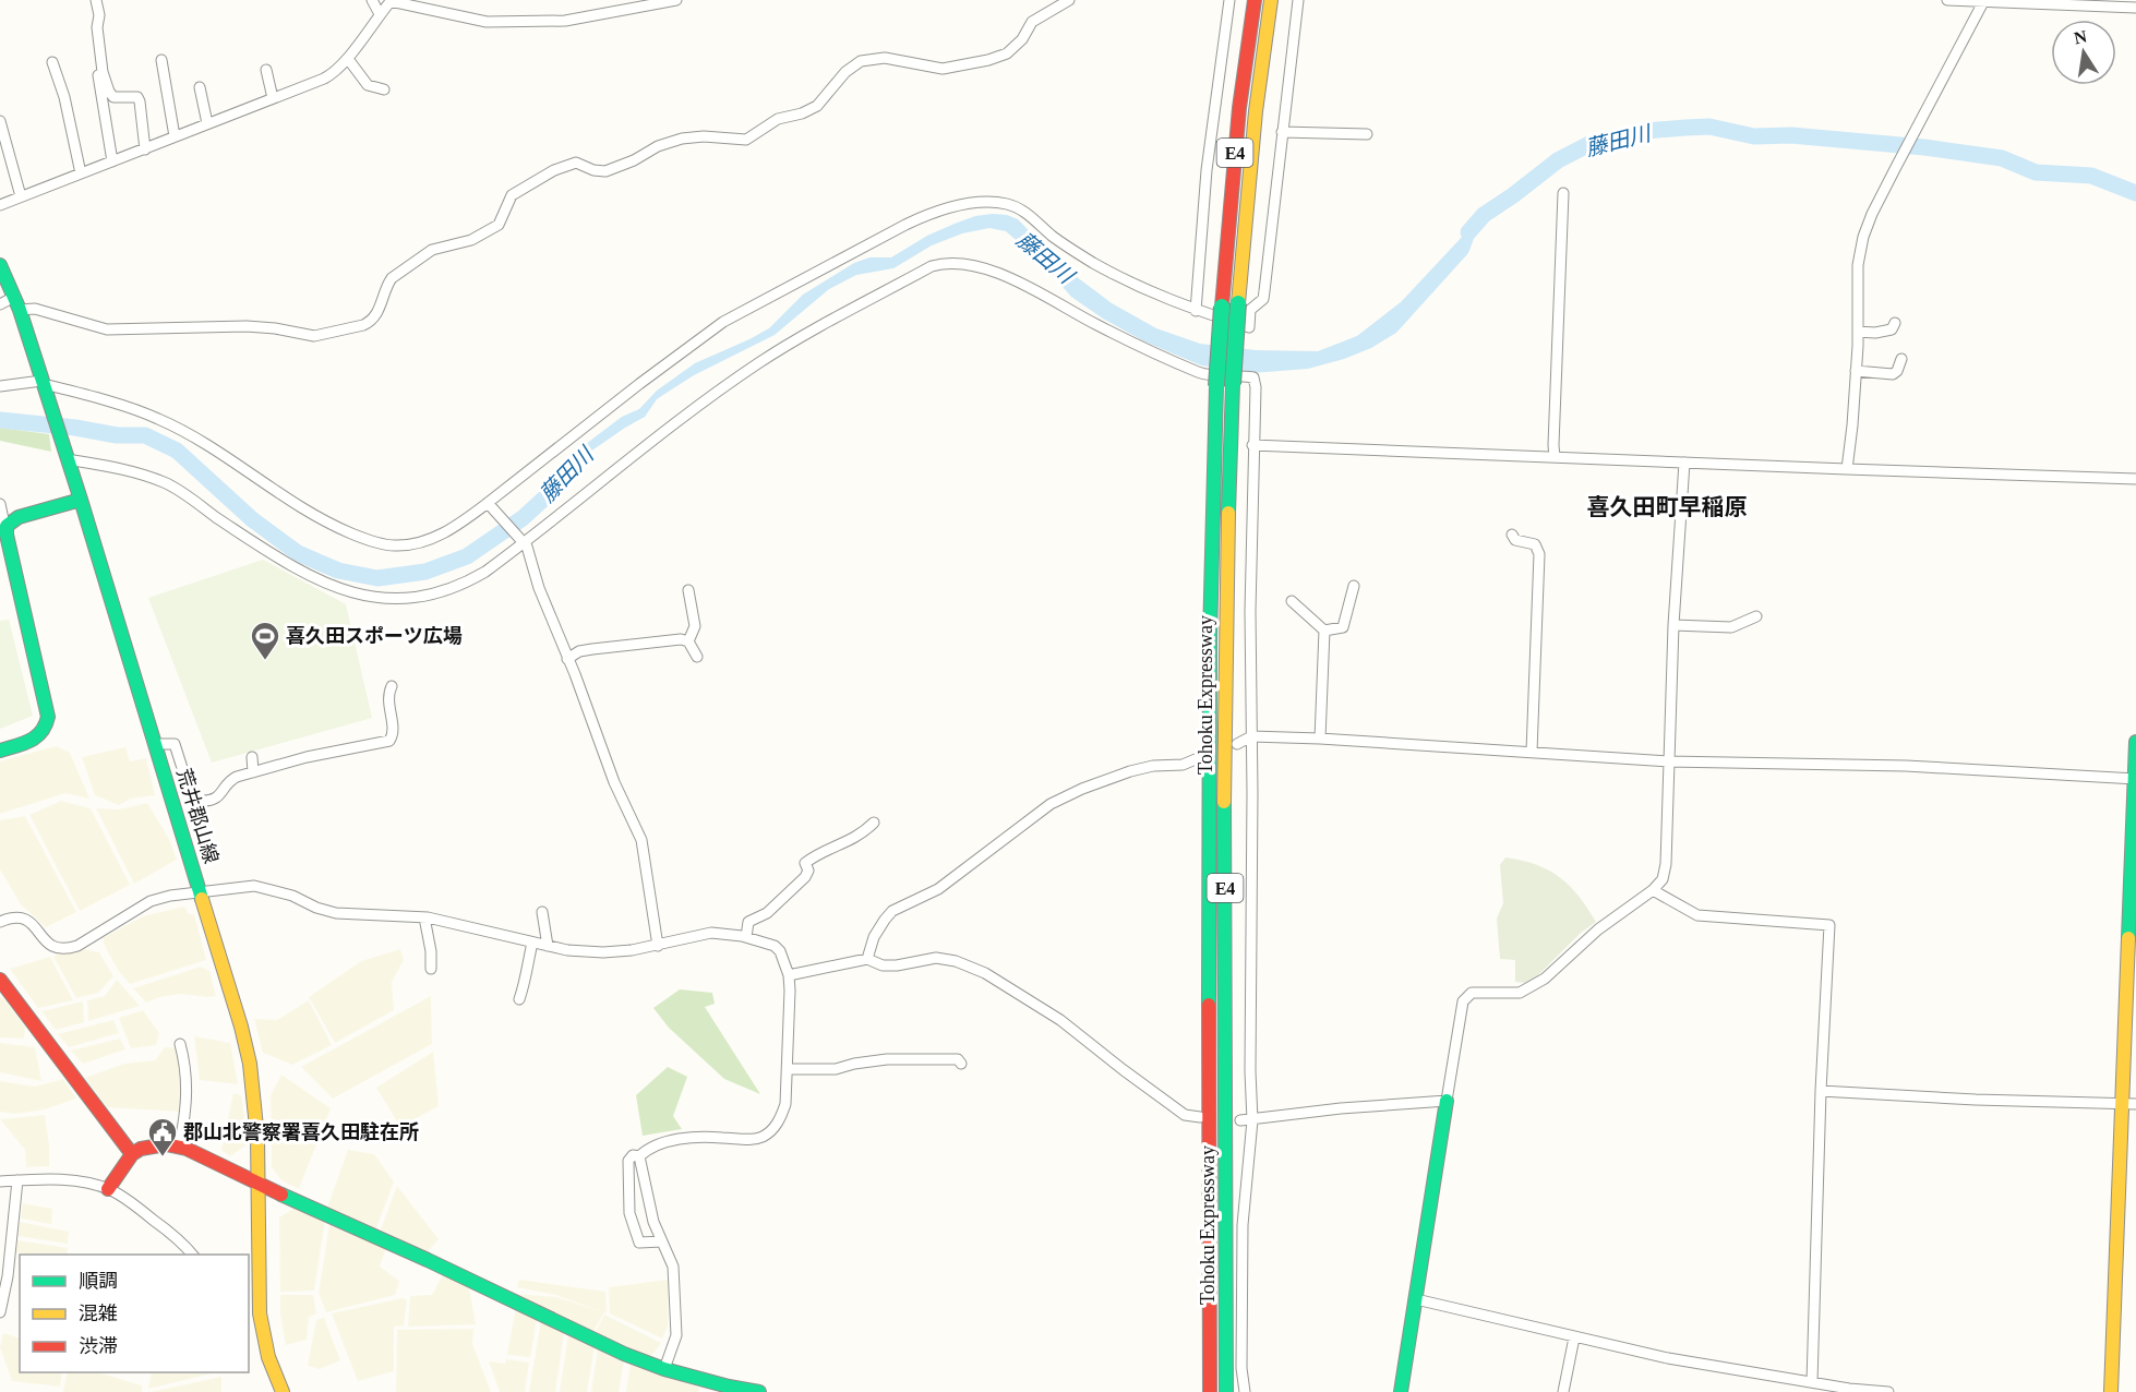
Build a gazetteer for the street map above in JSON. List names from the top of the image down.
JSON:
{
  "streets": {
    "main road": ["E4", "Tohoku Expressway", "荒井郡山線"]
  },
  "districts": ["喜久田町早稲原"],
  "water": ["藤田川"],
  "places": {
    "sports": ["喜久田スポーツ広場"],
    "public building": ["郡山北警察署喜久田駐在所"]
  },
  "legend": ["順調", "混雑", "渋滞"],
  "north": "top"
}
